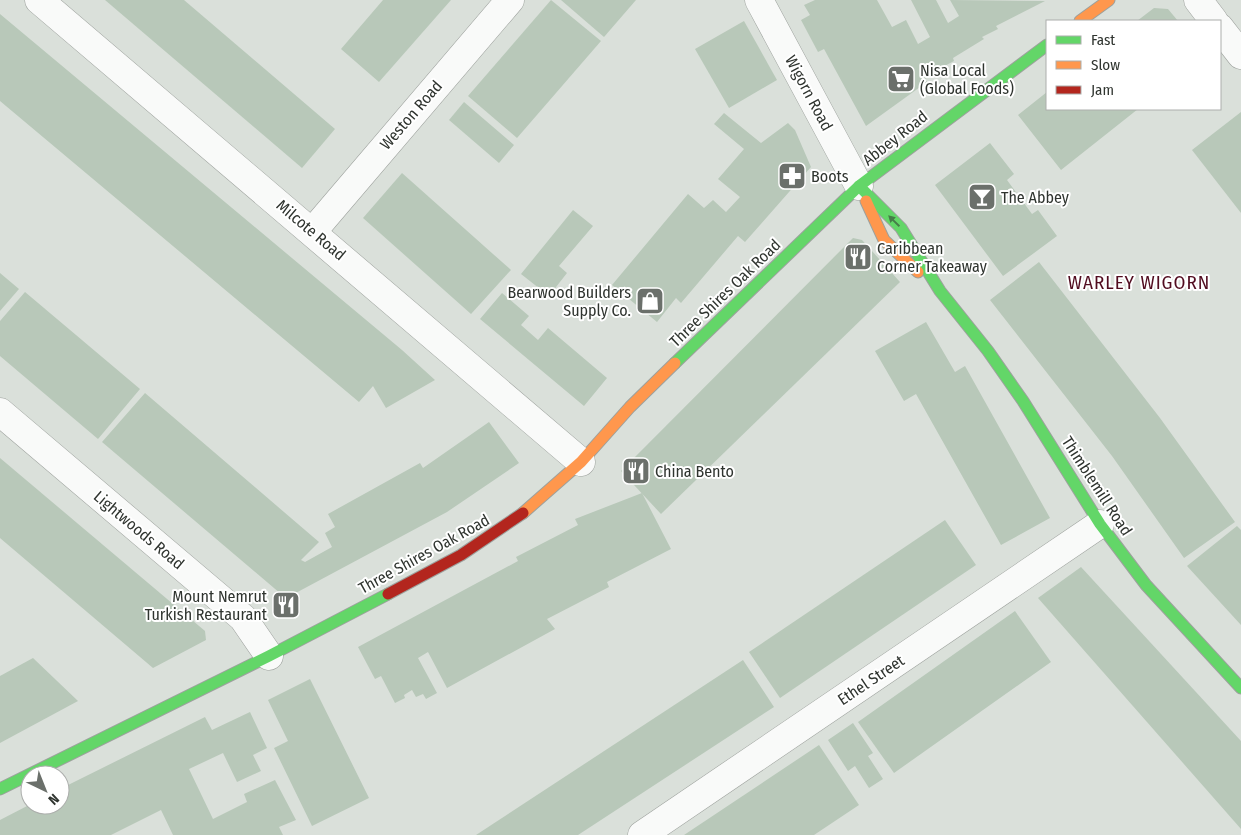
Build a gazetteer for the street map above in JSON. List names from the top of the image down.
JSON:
{
  "streets": {
    "main road": ["Abbey Road", "Three Shires Oak Road", "Thimblemill Road"],
    "street": [
      "Wigorn Road",
      "Weston Road",
      "Milcote Road",
      "Lightwoods Road",
      "Ethel Street"
    ]
  },
  "crossings": [
    ["Wigorn Road", "Abbey Road"],
    ["Wigorn Road", "Three Shires Oak Road"],
    ["Wigorn Road", "Thimblemill Road"],
    ["Weston Road", "Milcote Road"],
    ["Abbey Road", "Three Shires Oak Road"],
    ["Abbey Road", "Thimblemill Road"],
    ["Milcote Road", "Three Shires Oak Road"],
    ["Three Shires Oak Road", "Thimblemill Road"],
    ["Three Shires Oak Road", "Lightwoods Road"],
    ["Thimblemill Road", "Ethel Street"]
  ],
  "districts": ["WARLEY WIGORN"],
  "places": {
    "supermarket": ["Nisa Local (Global Foods)"],
    "pharmacy": ["Boots"],
    "bar": ["The Abbey"],
    "restaurant": ["Caribbean Corner Takeaway", "China Bento", "Mount Nemrut Turkish Restaurant"],
    "shop": ["Bearwood Builders Supply Co."]
  },
  "legend": ["Fast", "Slow", "Jam"],
  "north": "bottom right"
}
